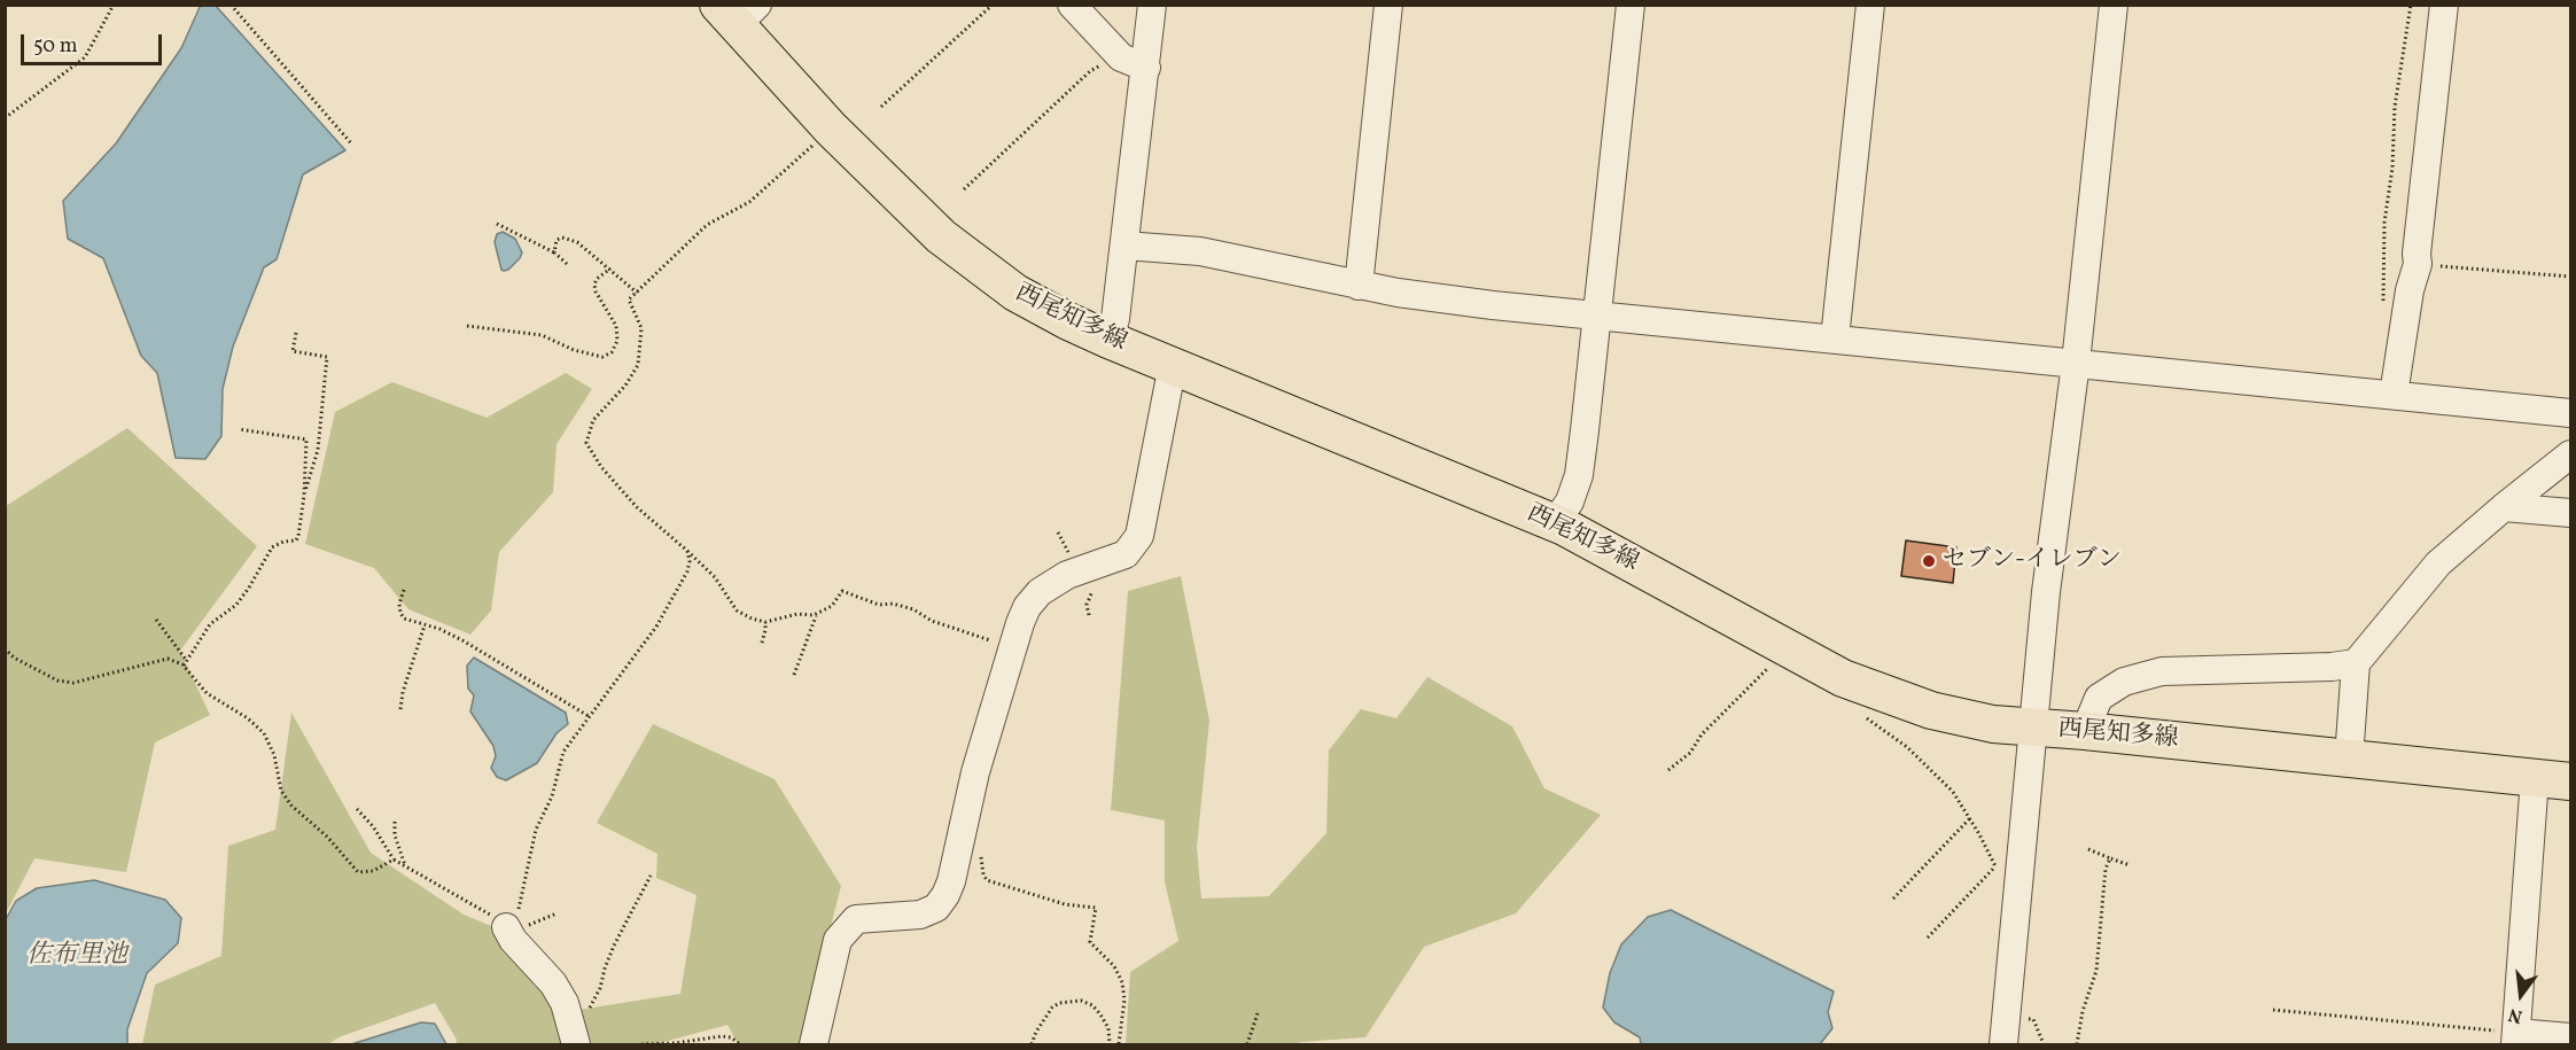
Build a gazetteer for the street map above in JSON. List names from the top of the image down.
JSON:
{
  "streets": {
    "main road": ["西尾知多線"]
  },
  "water": ["佐布里池"],
  "places": ["セブン-イレブン"],
  "scale_bar": "50 m",
  "north": "bottom"
}
